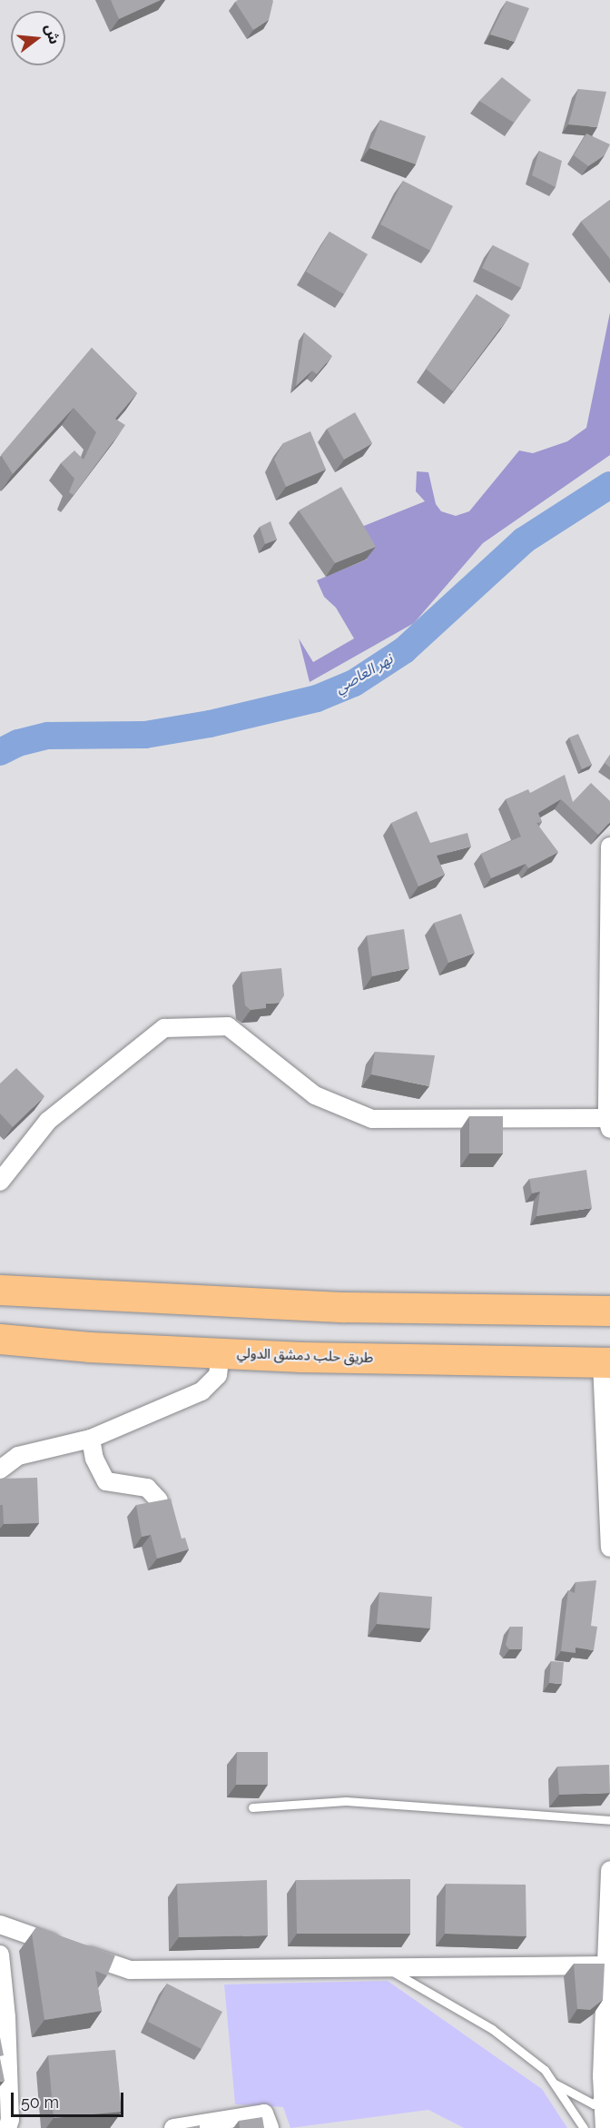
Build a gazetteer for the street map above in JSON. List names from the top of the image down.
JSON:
{
  "streets": {
    "highway": ["طريق حلب دمشق الدولي"]
  },
  "water": ["نهر العاصي"],
  "scale_bar": "50 m",
  "north": "right"
}
